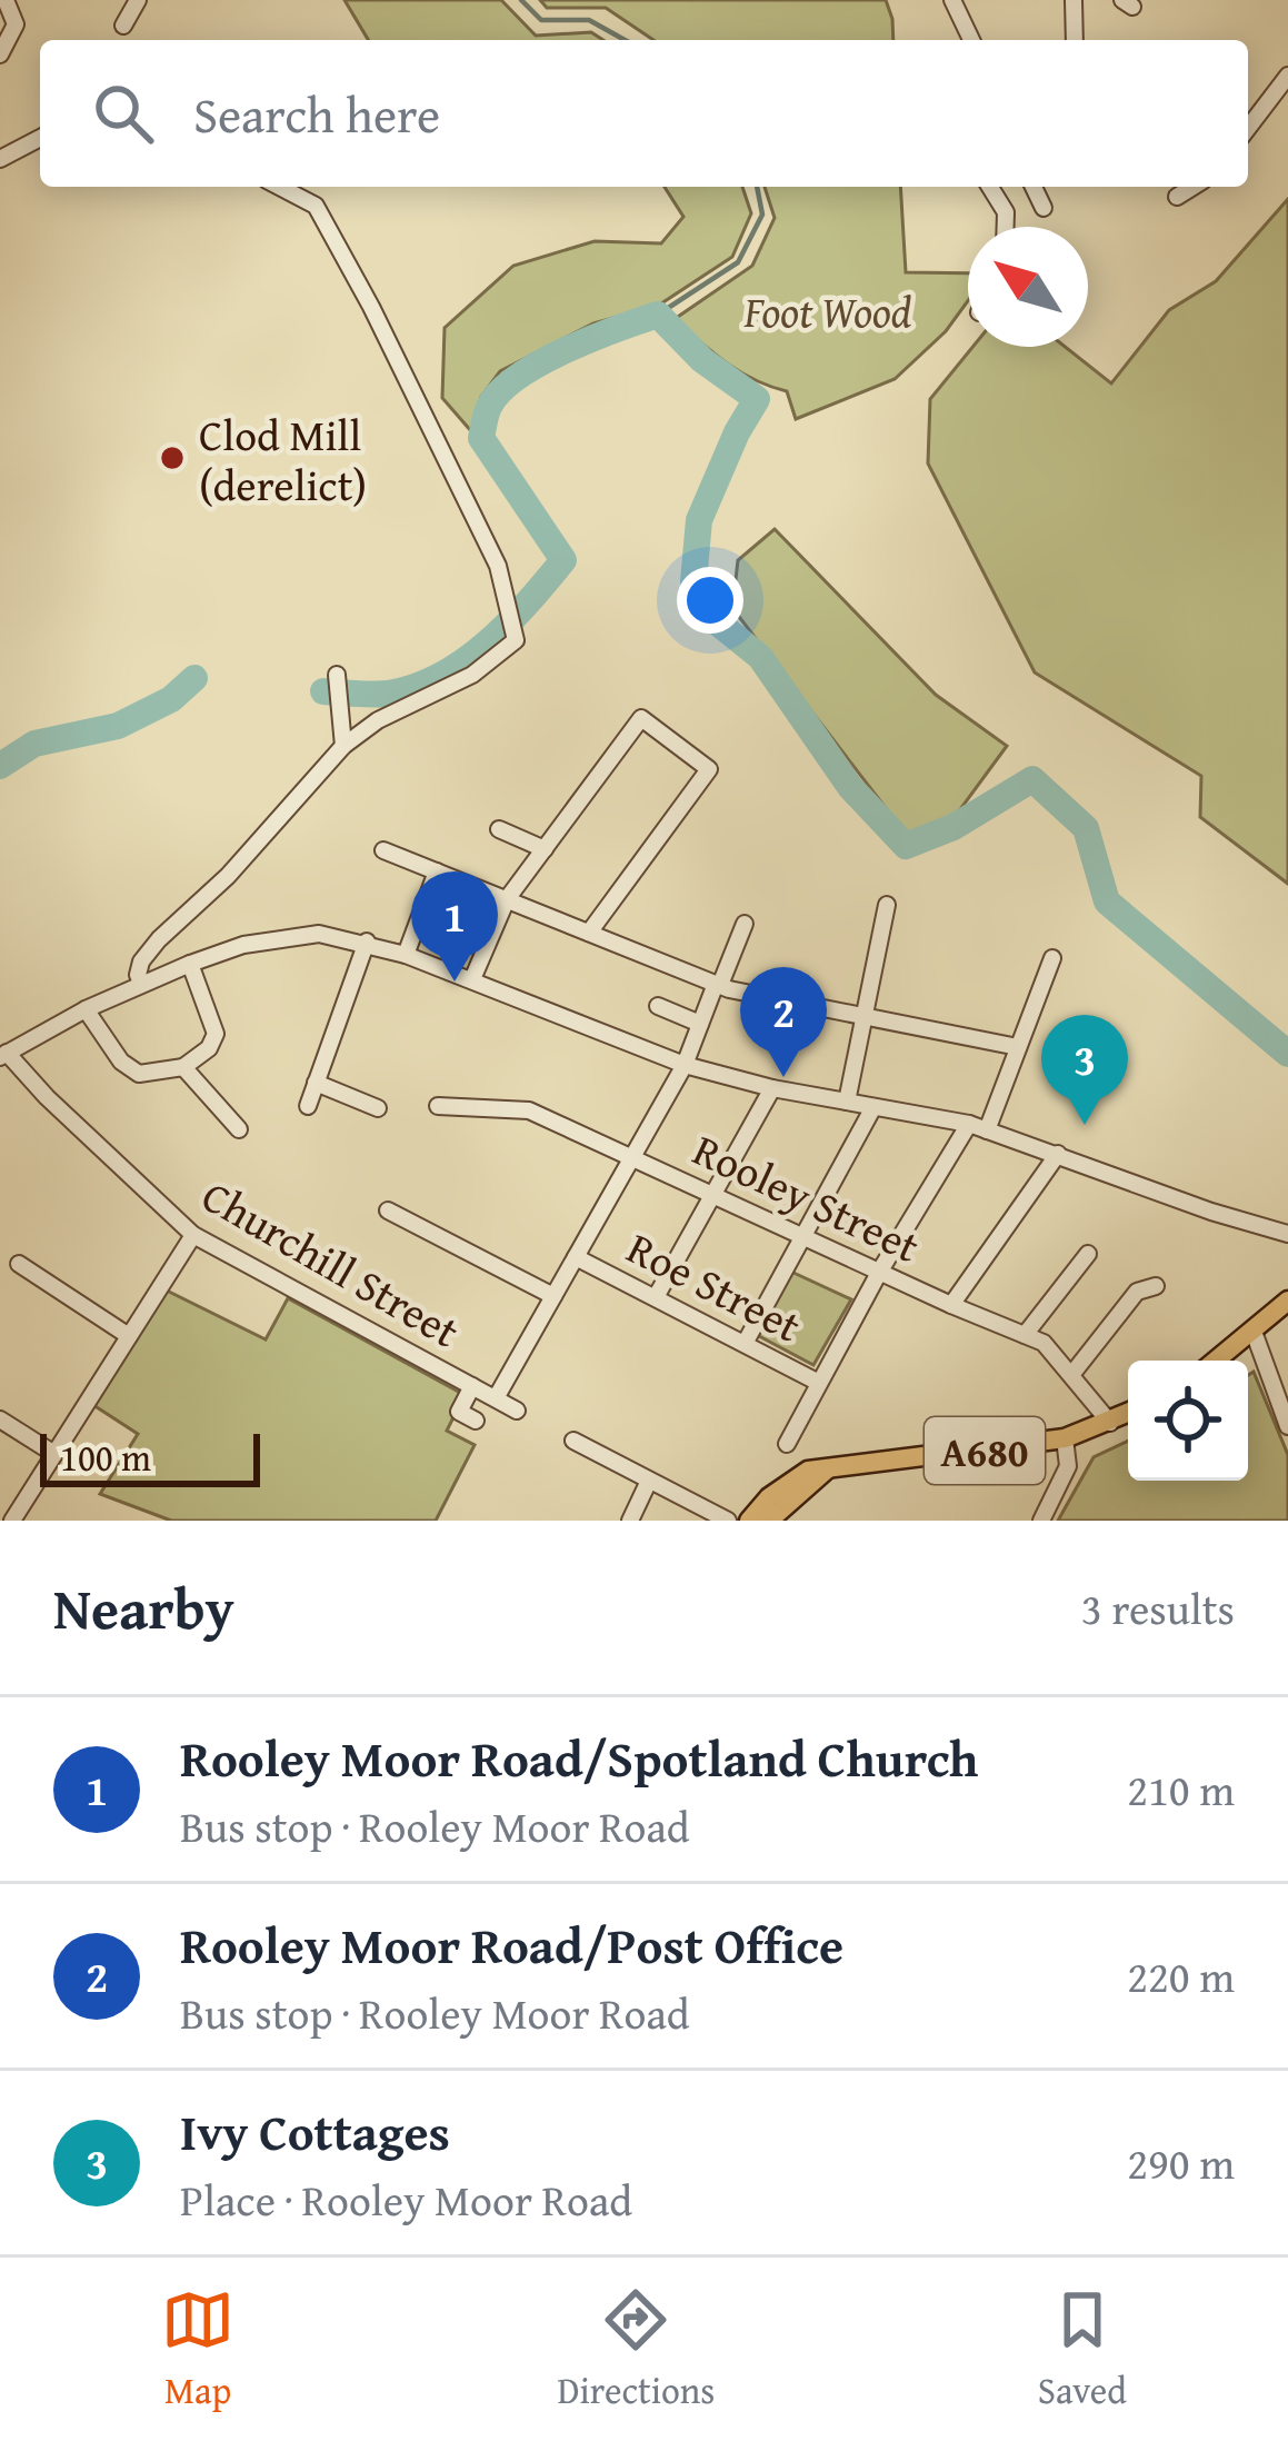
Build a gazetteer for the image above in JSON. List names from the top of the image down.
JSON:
{
  "streets": {
    "main road": ["A680"],
    "street": ["Rooley Street", "Churchill Street", "Roe Street"]
  },
  "crossings": [
    ["Rooley Street", "A680"]
  ],
  "parks": ["Foot Wood"],
  "places": ["Clod Mill (derelict)"],
  "scale_bar": "100 m",
  "north": "top left",
  "page": {
    "search": "Search here",
    "pins": ["1", "2", "3"],
    "scale": "100 m",
    "heading": ["Nearby", "3 results"],
    "list": [
      {
        "mark": "1",
        "name": "Rooley Moor Road/Spotland Church",
        "note": "Bus stop · Rooley Moor Road",
        "value": "210 m"
      },
      {
        "mark": "2",
        "name": "Rooley Moor Road/Post Office",
        "note": "Bus stop · Rooley Moor Road",
        "value": "220 m"
      },
      {
        "mark": "3",
        "name": "Ivy Cottages",
        "note": "Place · Rooley Moor Road",
        "value": "290 m"
      }
    ],
    "nav": ["Map", "Directions", "Saved"]
  }
}
